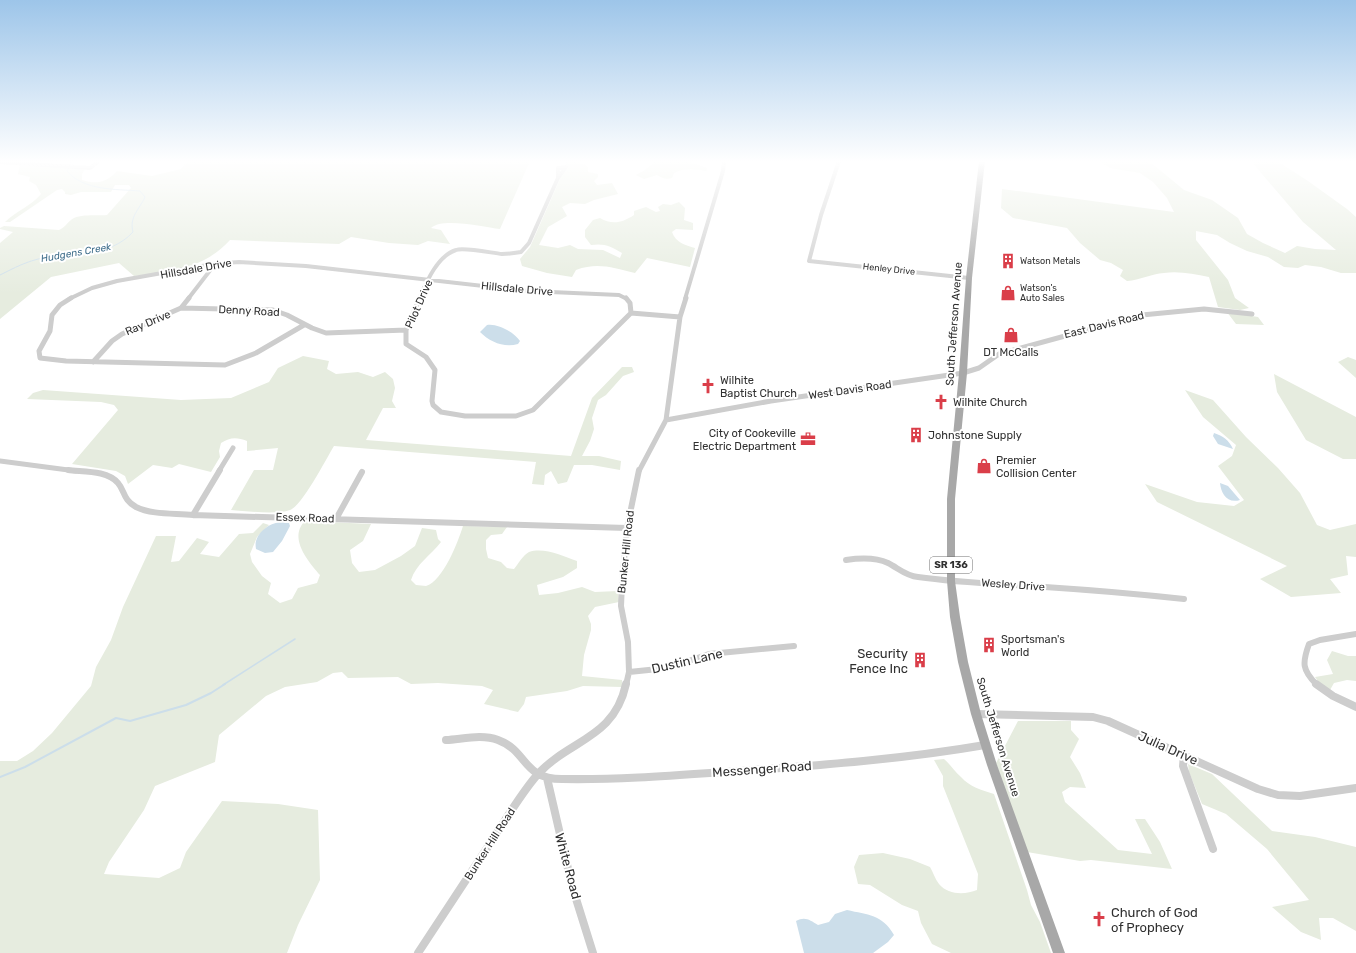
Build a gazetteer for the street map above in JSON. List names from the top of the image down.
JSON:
{
  "streets": {
    "main road": ["South Jefferson Avenue", "SR 136"],
    "street": [
      "Hillsdale Drive",
      "Henley Drive",
      "Pilot Drive",
      "Denny Road",
      "Ray Drive",
      "East Davis Road",
      "West Davis Road",
      "Essex Road",
      "Bunker Hill Road",
      "Wesley Drive",
      "Dustin Lane",
      "Julia Drive",
      "Messenger Road",
      "White Road"
    ]
  },
  "crossings": [
    ["Hillsdale Drive", "Pilot Drive"],
    ["Hillsdale Drive", "Denny Road"],
    ["Hillsdale Drive", "Ray Drive"],
    ["Henley Drive", "South Jefferson Avenue"],
    ["Pilot Drive", "Denny Road"],
    ["Denny Road", "Ray Drive"],
    ["South Jefferson Avenue", "East Davis Road"],
    ["South Jefferson Avenue", "West Davis Road"],
    ["South Jefferson Avenue", "Wesley Drive"],
    ["South Jefferson Avenue", "Julia Drive"],
    ["South Jefferson Avenue", "Messenger Road"],
    ["East Davis Road", "West Davis Road"],
    ["West Davis Road", "Bunker Hill Road"],
    ["Essex Road", "Bunker Hill Road"],
    ["Bunker Hill Road", "Dustin Lane"],
    ["Bunker Hill Road", "Messenger Road"],
    ["Messenger Road", "White Road"]
  ],
  "water": ["Hudgens Creek"],
  "places": {
    "building": [
      "Watson Metals",
      "Johnstone Supply",
      "Sportsman's World",
      "Security Fence Inc"
    ],
    "shop": ["Watson's Auto Sales", "DT McCalls", "Premier Collision Center"],
    "church": ["Wilhite Baptist Church", "Wilhite Church", "Church of God of Prophecy"],
    "office": ["City of Cookeville Electric Department"]
  }
}
